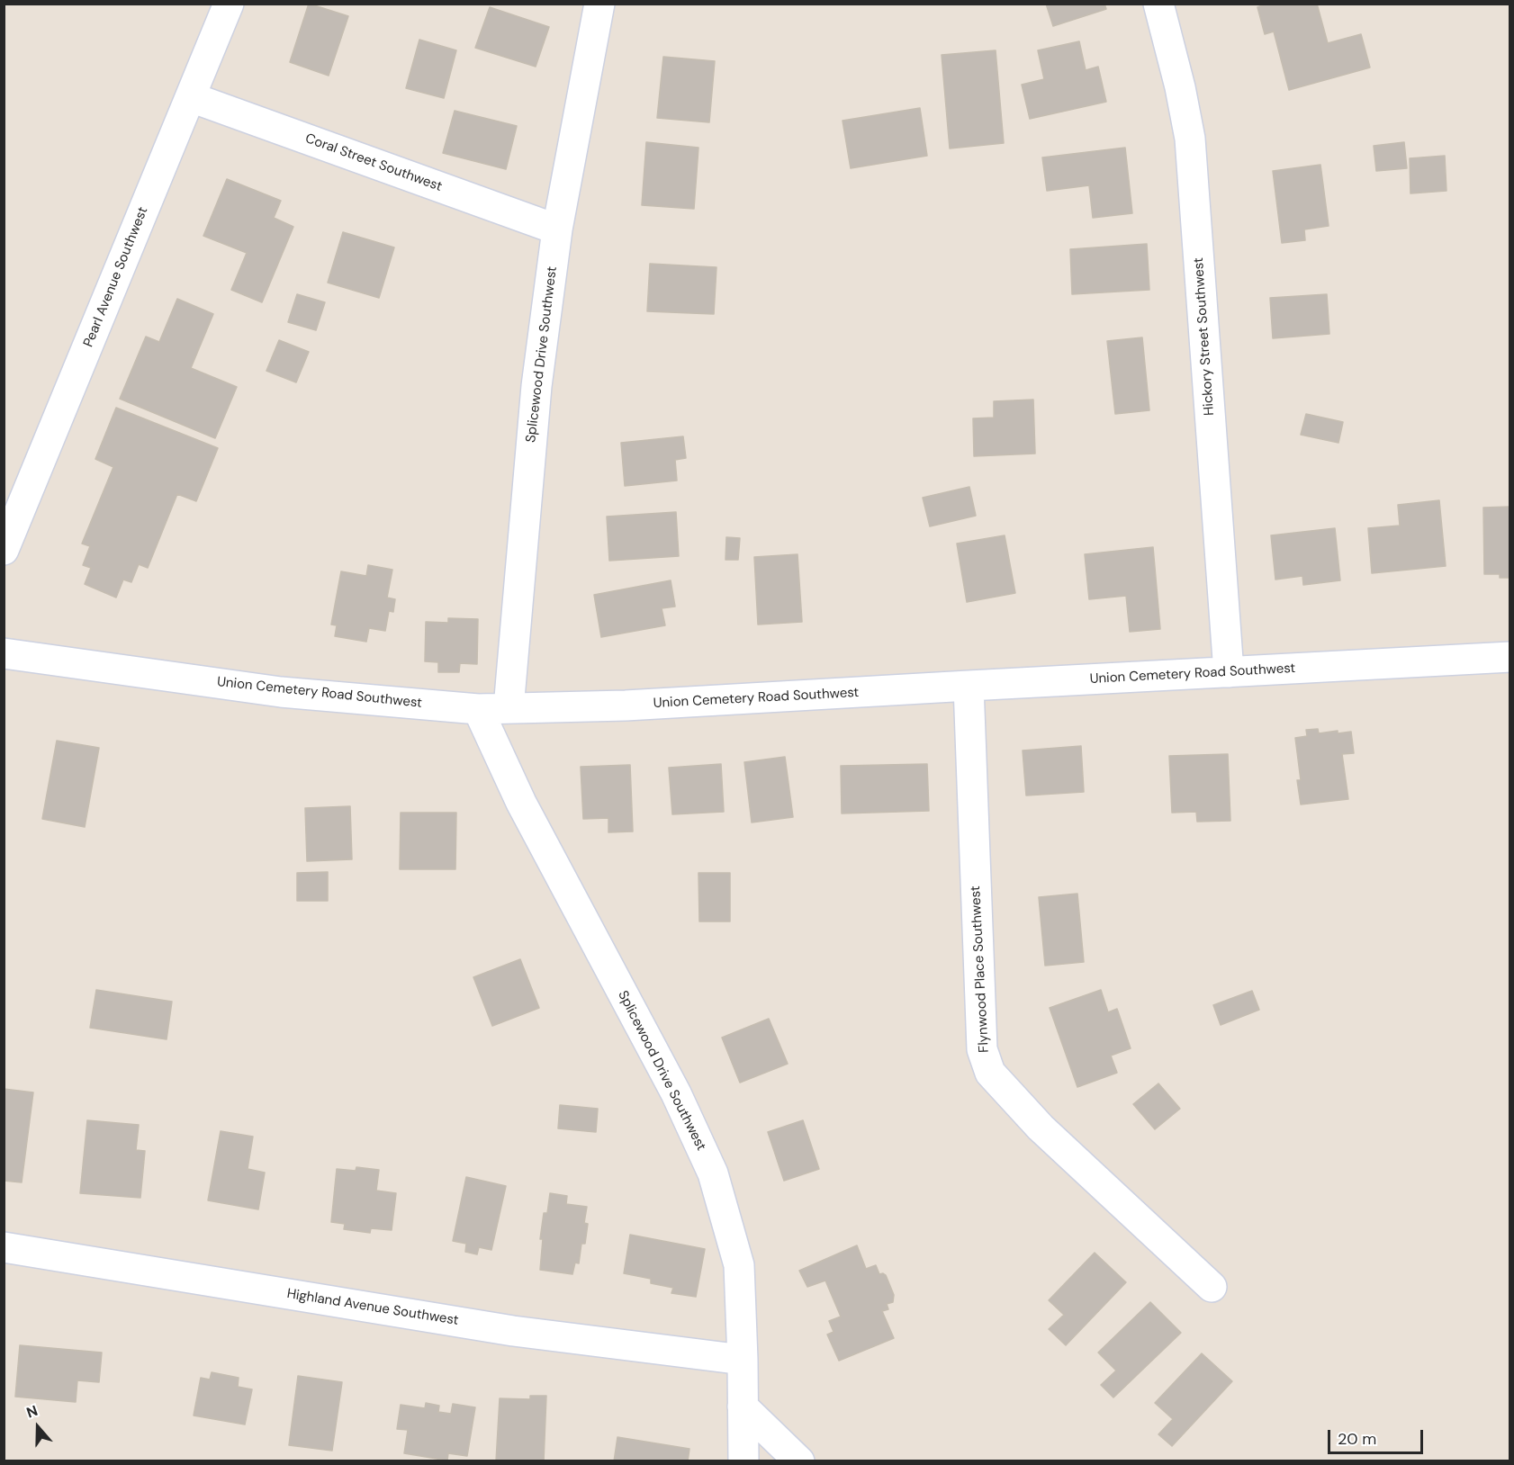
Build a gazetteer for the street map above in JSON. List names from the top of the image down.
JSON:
{
  "streets": {
    "street": [
      "Coral Street Southwest",
      "Pearl Avenue Southwest",
      "Hickory Street Southwest",
      "Splicewood Drive Southwest",
      "Union Cemetery Road Southwest",
      "Flynwood Place Southwest",
      "Highland Avenue Southwest"
    ]
  },
  "crossings": [
    ["Coral Street Southwest", "Pearl Avenue Southwest"],
    ["Coral Street Southwest", "Splicewood Drive Southwest"],
    ["Hickory Street Southwest", "Union Cemetery Road Southwest"],
    ["Splicewood Drive Southwest", "Union Cemetery Road Southwest"],
    ["Splicewood Drive Southwest", "Highland Avenue Southwest"],
    ["Union Cemetery Road Southwest", "Flynwood Place Southwest"]
  ],
  "scale_bar": "20 m",
  "north": "top"
}
